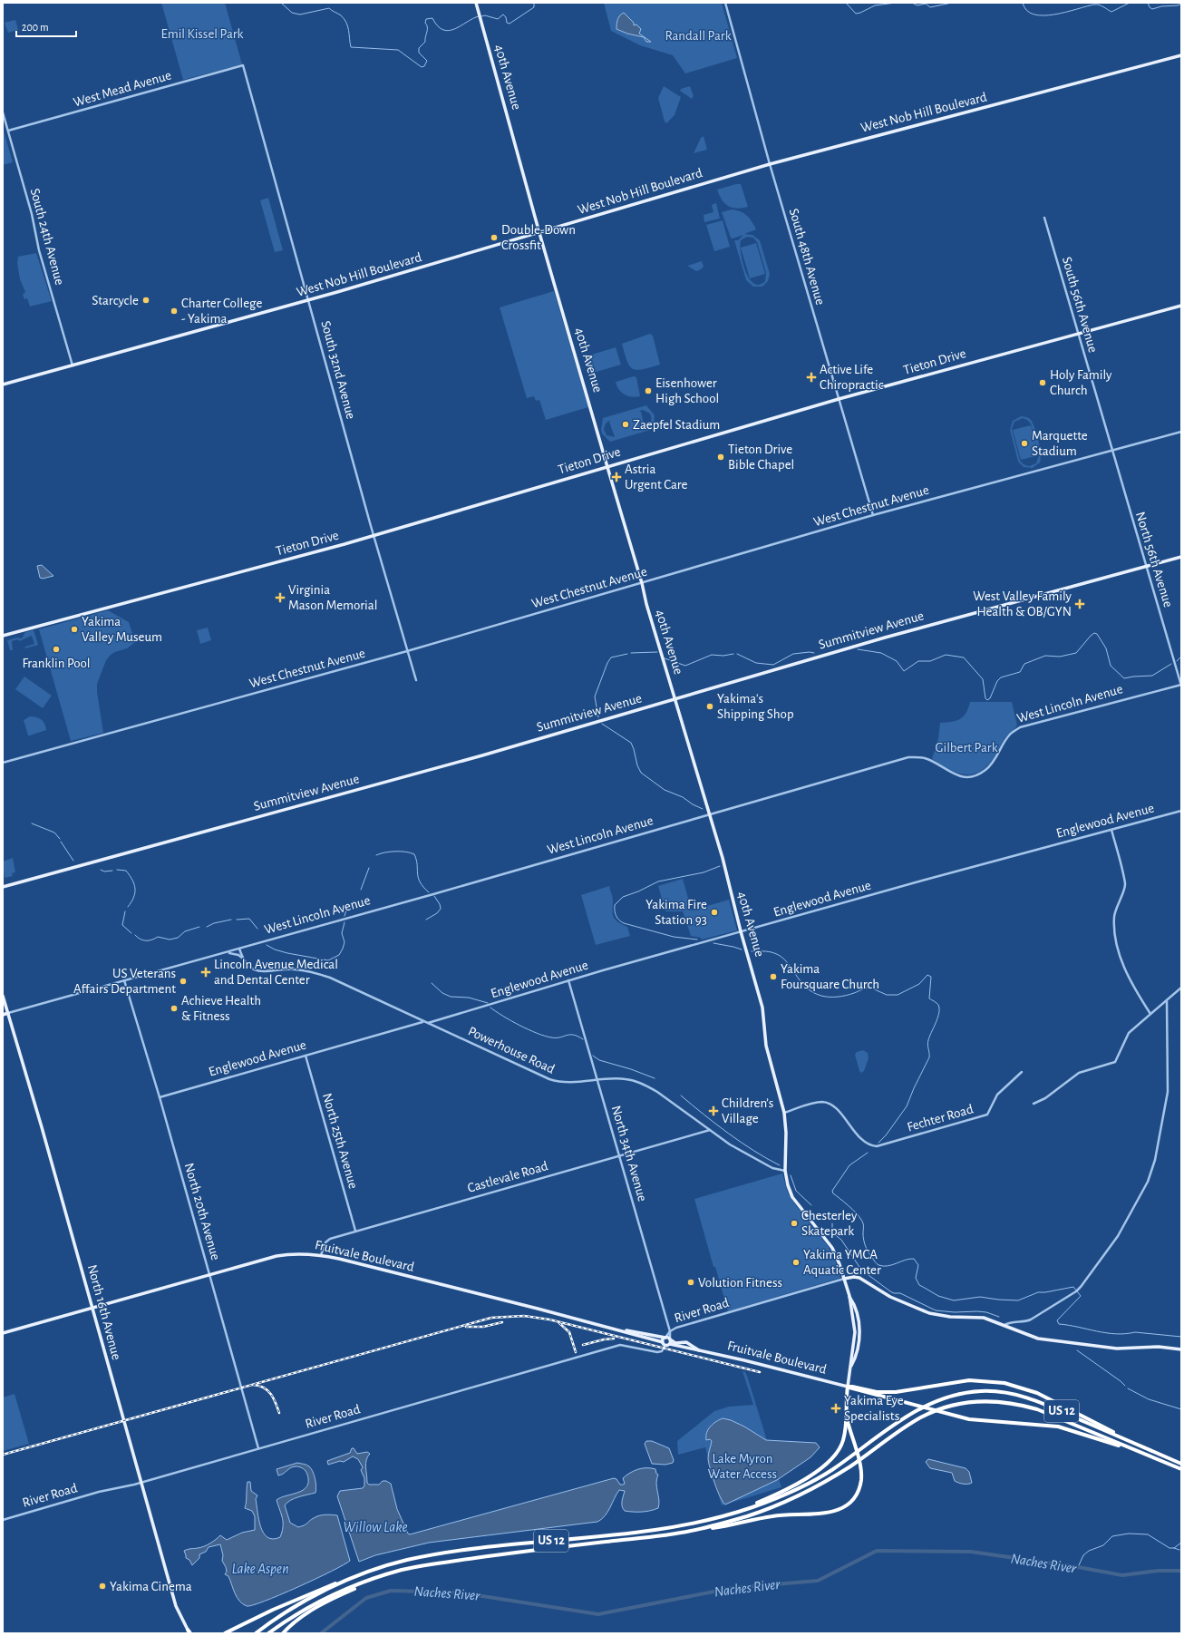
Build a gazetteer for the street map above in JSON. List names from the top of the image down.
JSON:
{
  "streets": {
    "highway": ["US 12"],
    "main road": [
      "40th Avenue",
      "West Nob Hill Boulevard",
      "Tieton Drive",
      "Summitview Avenue",
      "West Lincoln Avenue",
      "Fruitvale Boulevard",
      "North 16th Avenue"
    ],
    "street": [
      "West Mead Avenue",
      "South 24th Avenue",
      "South 48th Avenue",
      "South 56th Avenue",
      "South 32nd Avenue",
      "West Chestnut Avenue",
      "North 56th Avenue",
      "Englewood Avenue",
      "Powerhouse Road",
      "Fechter Road",
      "North 25th Avenue",
      "North 34th Avenue",
      "Castlevale Road",
      "North 20th Avenue",
      "River Road"
    ]
  },
  "crossings": [
    ["40th Avenue", "West Nob Hill Boulevard"],
    ["40th Avenue", "Tieton Drive"],
    ["40th Avenue", "West Chestnut Avenue"],
    ["40th Avenue", "Summitview Avenue"],
    ["40th Avenue", "West Lincoln Avenue"],
    ["40th Avenue", "Englewood Avenue"],
    ["40th Avenue", "Powerhouse Road"],
    ["40th Avenue", "Fechter Road"],
    ["40th Avenue", "Fruitvale Boulevard"],
    ["40th Avenue", "River Road"],
    ["West Mead Avenue", "South 24th Avenue"],
    ["West Mead Avenue", "South 32nd Avenue"],
    ["West Nob Hill Boulevard", "South 24th Avenue"],
    ["West Nob Hill Boulevard", "South 48th Avenue"],
    ["West Nob Hill Boulevard", "South 32nd Avenue"],
    ["South 48th Avenue", "Tieton Drive"],
    ["South 48th Avenue", "West Chestnut Avenue"],
    ["South 56th Avenue", "Tieton Drive"],
    ["South 56th Avenue", "West Chestnut Avenue"],
    ["South 56th Avenue", "North 56th Avenue"],
    ["Tieton Drive", "South 32nd Avenue"],
    ["South 32nd Avenue", "West Chestnut Avenue"],
    ["North 56th Avenue", "Summitview Avenue"],
    ["North 56th Avenue", "West Lincoln Avenue"],
    ["West Lincoln Avenue", "Powerhouse Road"],
    ["West Lincoln Avenue", "North 20th Avenue"],
    ["West Lincoln Avenue", "North 16th Avenue"],
    ["Englewood Avenue", "Powerhouse Road"],
    ["Englewood Avenue", "North 25th Avenue"],
    ["Englewood Avenue", "North 34th Avenue"],
    ["Englewood Avenue", "North 20th Avenue"],
    ["Powerhouse Road", "North 34th Avenue"],
    ["Powerhouse Road", "Castlevale Road"],
    ["North 25th Avenue", "Castlevale Road"],
    ["North 34th Avenue", "Castlevale Road"],
    ["North 34th Avenue", "River Road"],
    ["Castlevale Road", "Fruitvale Boulevard"],
    ["North 20th Avenue", "Fruitvale Boulevard"],
    ["North 20th Avenue", "River Road"],
    ["Fruitvale Boulevard", "River Road"],
    ["Fruitvale Boulevard", "North 16th Avenue"],
    ["River Road", "North 16th Avenue"]
  ],
  "water": ["Willow Lake", "Naches River", "Lake Aspen"],
  "parks": [
    "Emil Kissel Park",
    "Randall Park",
    "Gilbert Park",
    "Lake Myron Water Access"
  ],
  "places": {
    "other": [
      "Double-Down Crossfit",
      "Starcycle",
      "Charter College - Yakima",
      "Holy Family Church",
      "Eisenhower High School",
      "Zaepfel Stadium",
      "Marquette Stadium",
      "Tieton Drive Bible Chapel",
      "Yakima Valley Museum",
      "Franklin Pool",
      "Yakima's Shipping Shop",
      "Yakima Fire Station 93",
      "Yakima Foursquare Church",
      "US Veterans Affairs Department",
      "Achieve Health & Fitness",
      "Chesterley Skatepark",
      "Yakima YMCA Aquatic Center",
      "Volution Fitness",
      "Yakima Cinema"
    ],
    "health": [
      "Active Life Chiropractic",
      "Astria Urgent Care",
      "Virginia Mason Memorial",
      "West Valley Family Health & OB/GYN",
      "Lincoln Avenue Medical and Dental Center",
      "Children’s Village",
      "Yakima Eye Specialists"
    ]
  },
  "scale_bar": "200 m"
}
